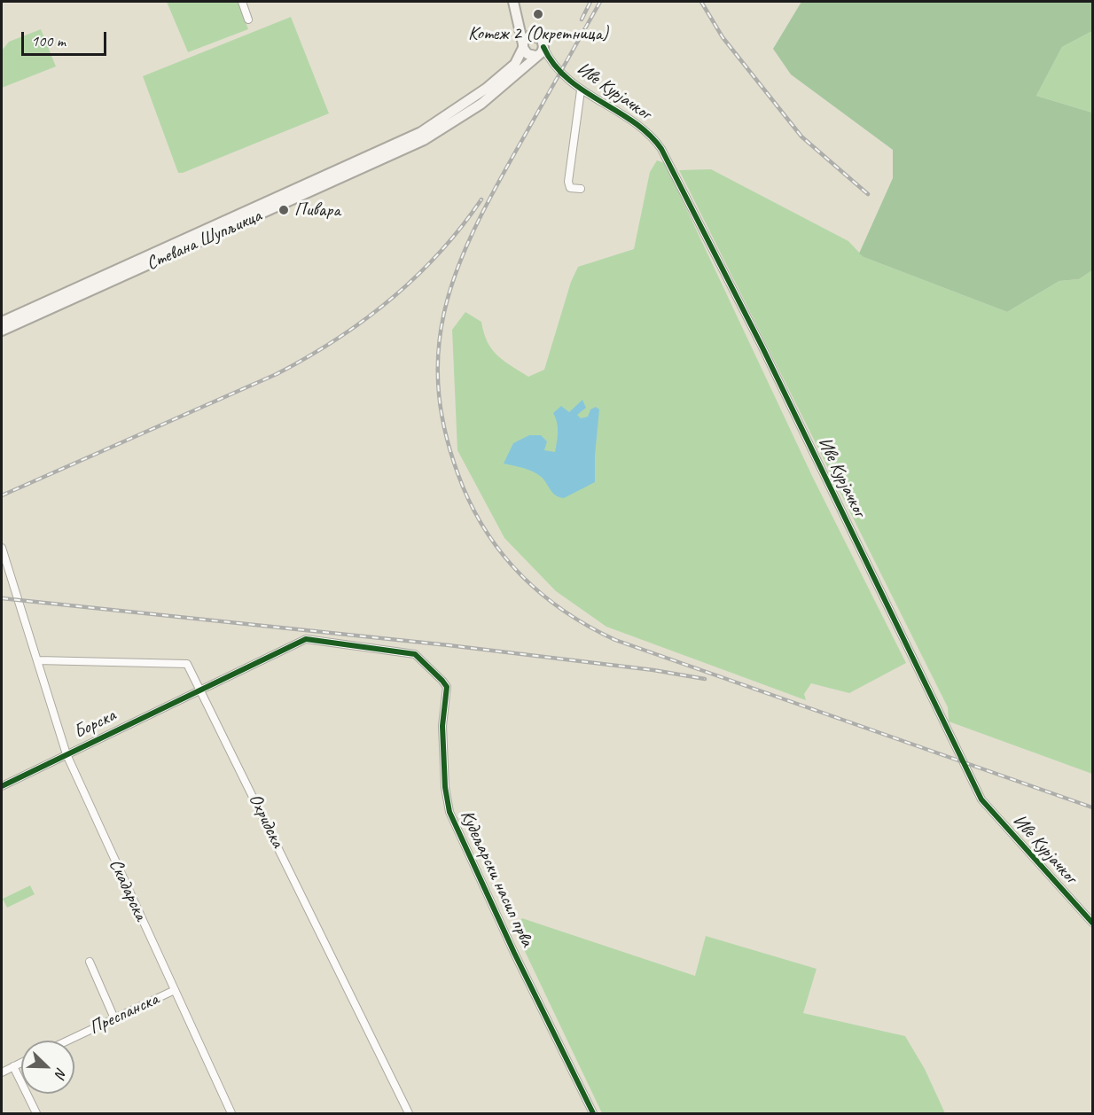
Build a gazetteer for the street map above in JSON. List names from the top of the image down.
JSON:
{
  "streets": {
    "main road": ["Стевана Шупљикца"],
    "street": [
      "Иве Курјачког",
      "Борска",
      "Охридска",
      "Кудељарски насип прва",
      "Скадарска",
      "Преспанска"
    ]
  },
  "crossings": [
    ["Иве Курјачког", "Стевана Шупљикца"],
    ["Борска", "Охридска"],
    ["Борска", "Кудељарски насип прва"],
    ["Борска", "Скадарска"],
    ["Охридска", "Кудељарски насип прва"],
    ["Охридска", "Скадарска"],
    ["Скадарска", "Преспанска"]
  ],
  "places": ["Котеж 2 (Окретница)", "Пивара"],
  "scale_bar": "100 m",
  "north": "bottom right"
}
